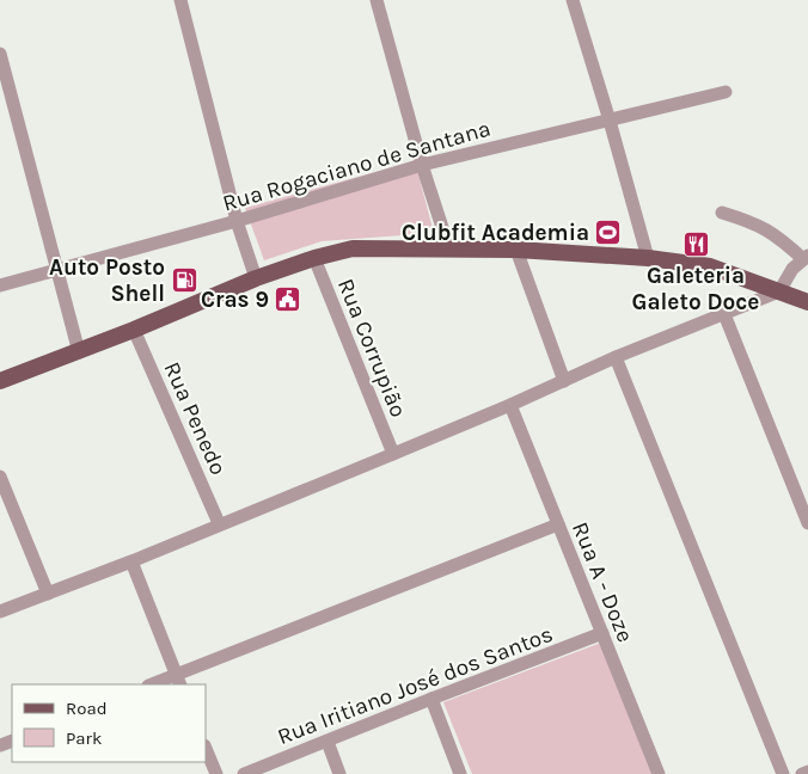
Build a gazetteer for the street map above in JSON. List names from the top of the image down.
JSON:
{
  "streets": {
    "street": [
      "Rua Rogaciano de Santana",
      "Rua Corrupião",
      "Rua Penedo",
      "Rua A - Doze",
      "Rua Iritiano José dos Santos"
    ]
  },
  "crossings": [
    ["Rua A - Doze", "Rua Iritiano José dos Santos"]
  ],
  "places": {
    "sports": ["Clubfit Academia"],
    "restaurant": ["Galeteria Galeto Doce"],
    "fuel station": ["Auto Posto Shell"],
    "public building": ["Cras 9"]
  },
  "legend": ["Road", "Park"]
}
